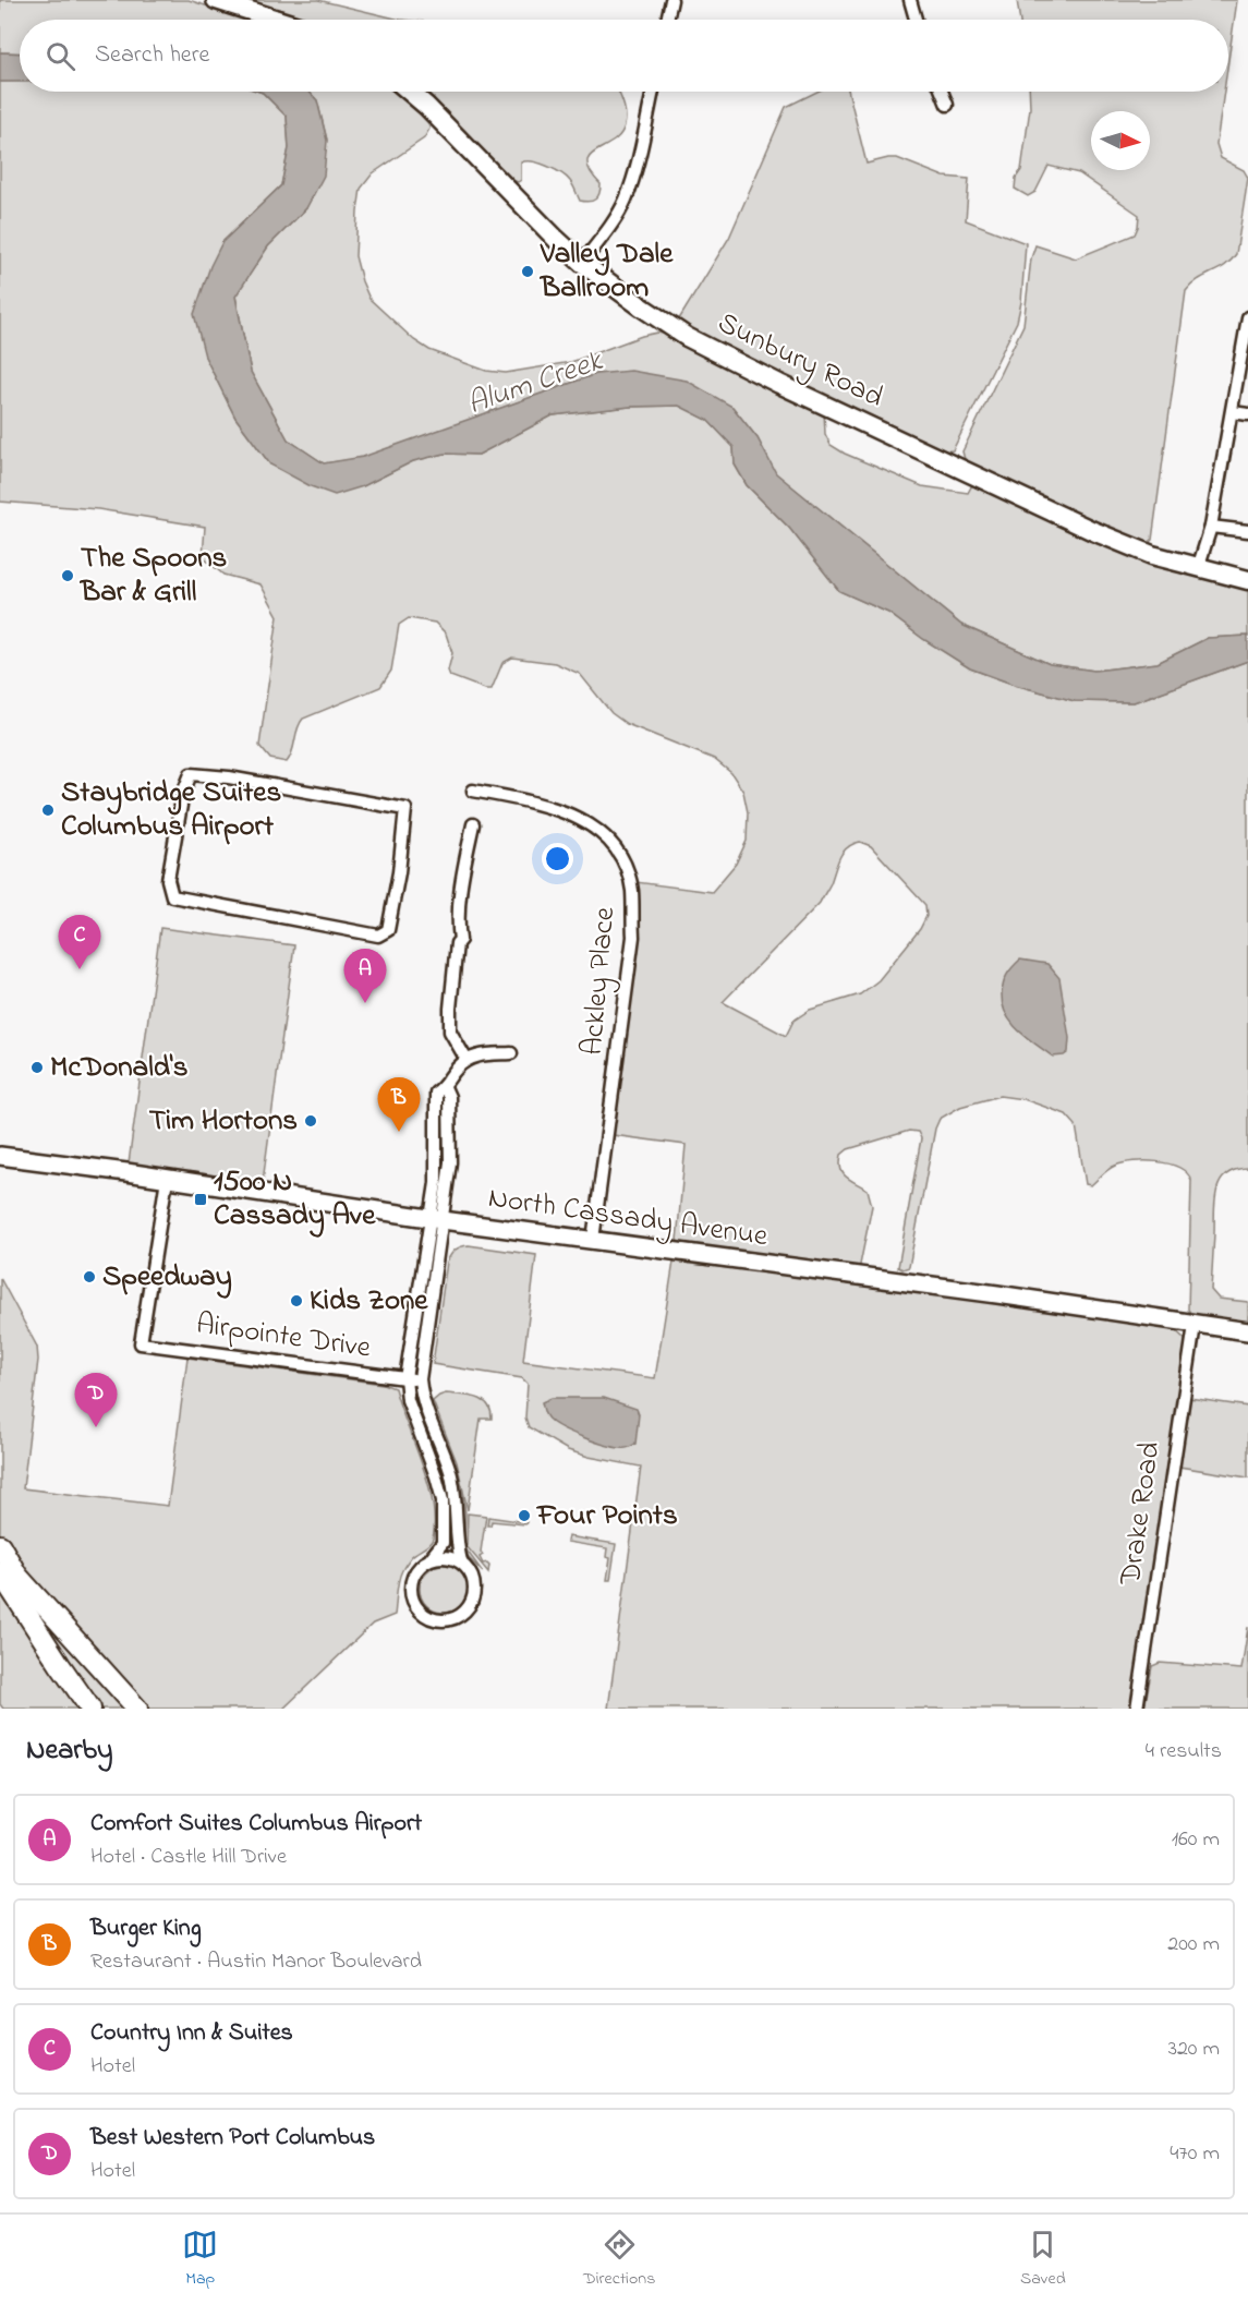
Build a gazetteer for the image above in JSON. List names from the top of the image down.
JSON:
{
  "streets": {
    "main road": ["Sunbury Road", "North Cassady Avenue"],
    "street": ["Ackley Place", "Airpointe Drive", "Drake Road"]
  },
  "crossings": [
    ["Ackley Place", "North Cassady Avenue"],
    ["North Cassady Avenue", "Airpointe Drive"],
    ["North Cassady Avenue", "Drake Road"]
  ],
  "water": ["Alum Creek"],
  "places": {
    "other": [
      "Valley Dale Ballroom",
      "The Spoons Bar & Grill",
      "Staybridge Suites Columbus Airport",
      "McDonald's",
      "Tim Hortons",
      "Speedway",
      "Kids Zone",
      "Four Points"
    ],
    "transit": ["1500 N Cassady Ave"]
  },
  "north": "right",
  "page": {
    "search": "Search here",
    "pins": [
      "C",
      "A",
      "B",
      "D"
    ],
    "heading": ["Nearby", "4 results"],
    "list": [
      {
        "mark": "A",
        "name": "Comfort Suites Columbus Airport",
        "note": "Hotel · Castle Hill Drive",
        "value": "160 m"
      },
      {
        "mark": "B",
        "name": "Burger King",
        "note": "Restaurant · Austin Manor Boulevard",
        "value": "200 m"
      },
      {
        "mark": "C",
        "name": "Country Inn & Suites",
        "note": "Hotel",
        "value": "320 m"
      },
      {
        "mark": "D",
        "name": "Best Western Port Columbus",
        "note": "Hotel",
        "value": "470 m"
      }
    ],
    "nav": ["Map", "Directions", "Saved"]
  }
}
